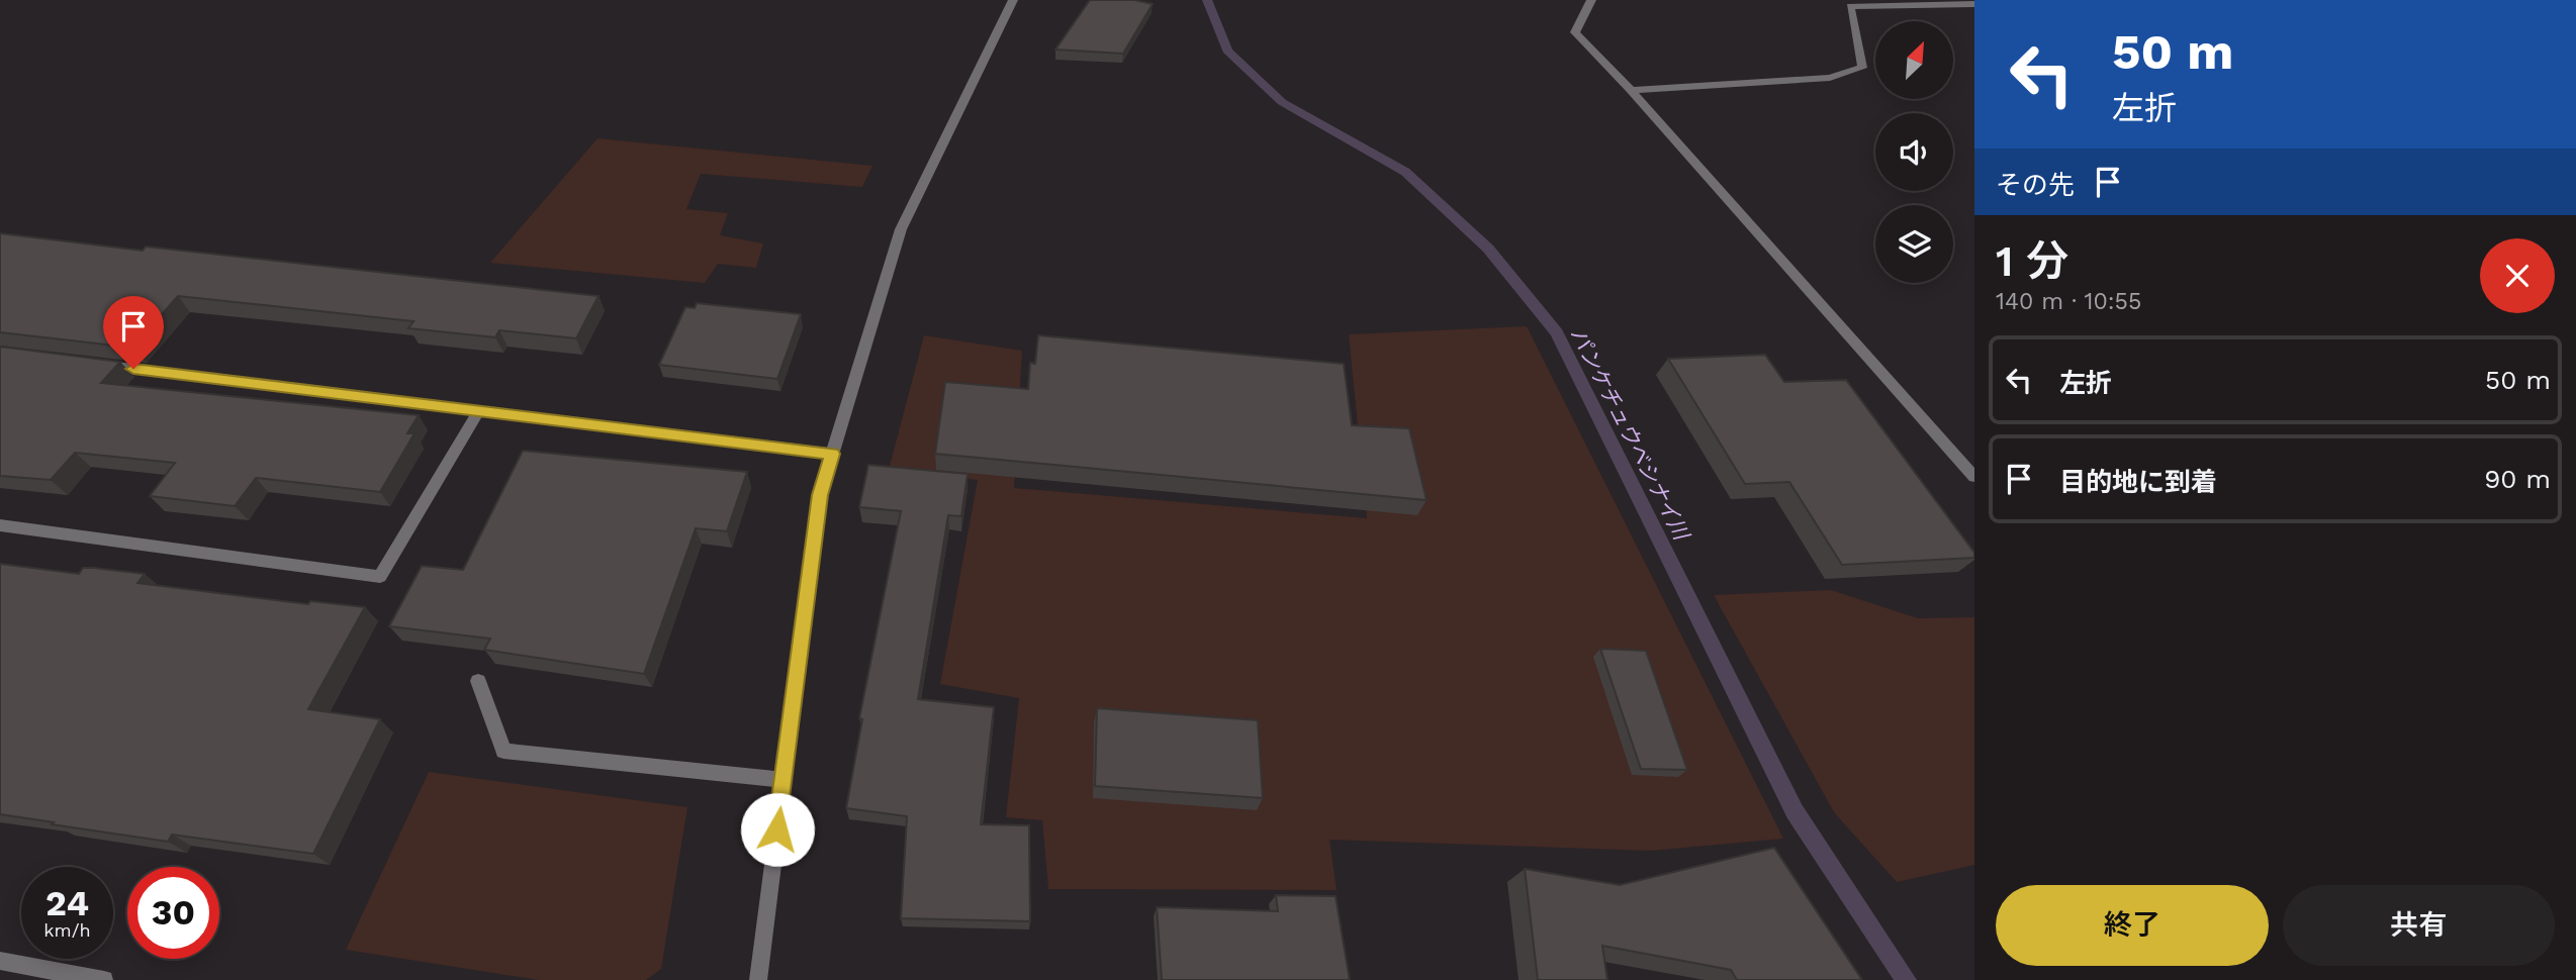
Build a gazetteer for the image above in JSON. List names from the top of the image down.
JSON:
{
  "water": ["パンケチュウベシナイ川"],
  "north": "top right",
  "page": {
    "turn": ["50 m", "左折"],
    "then": "その先",
    "heading": ["1 分", "140 m · 10:55"],
    "list": [
      {
        "name": "左折",
        "value": "50 m"
      },
      {
        "name": "目的地に到着",
        "value": "90 m"
      }
    ],
    "speed": "24 km/h",
    "limit": "30",
    "buttons": ["終了", "共有"]
  }
}
